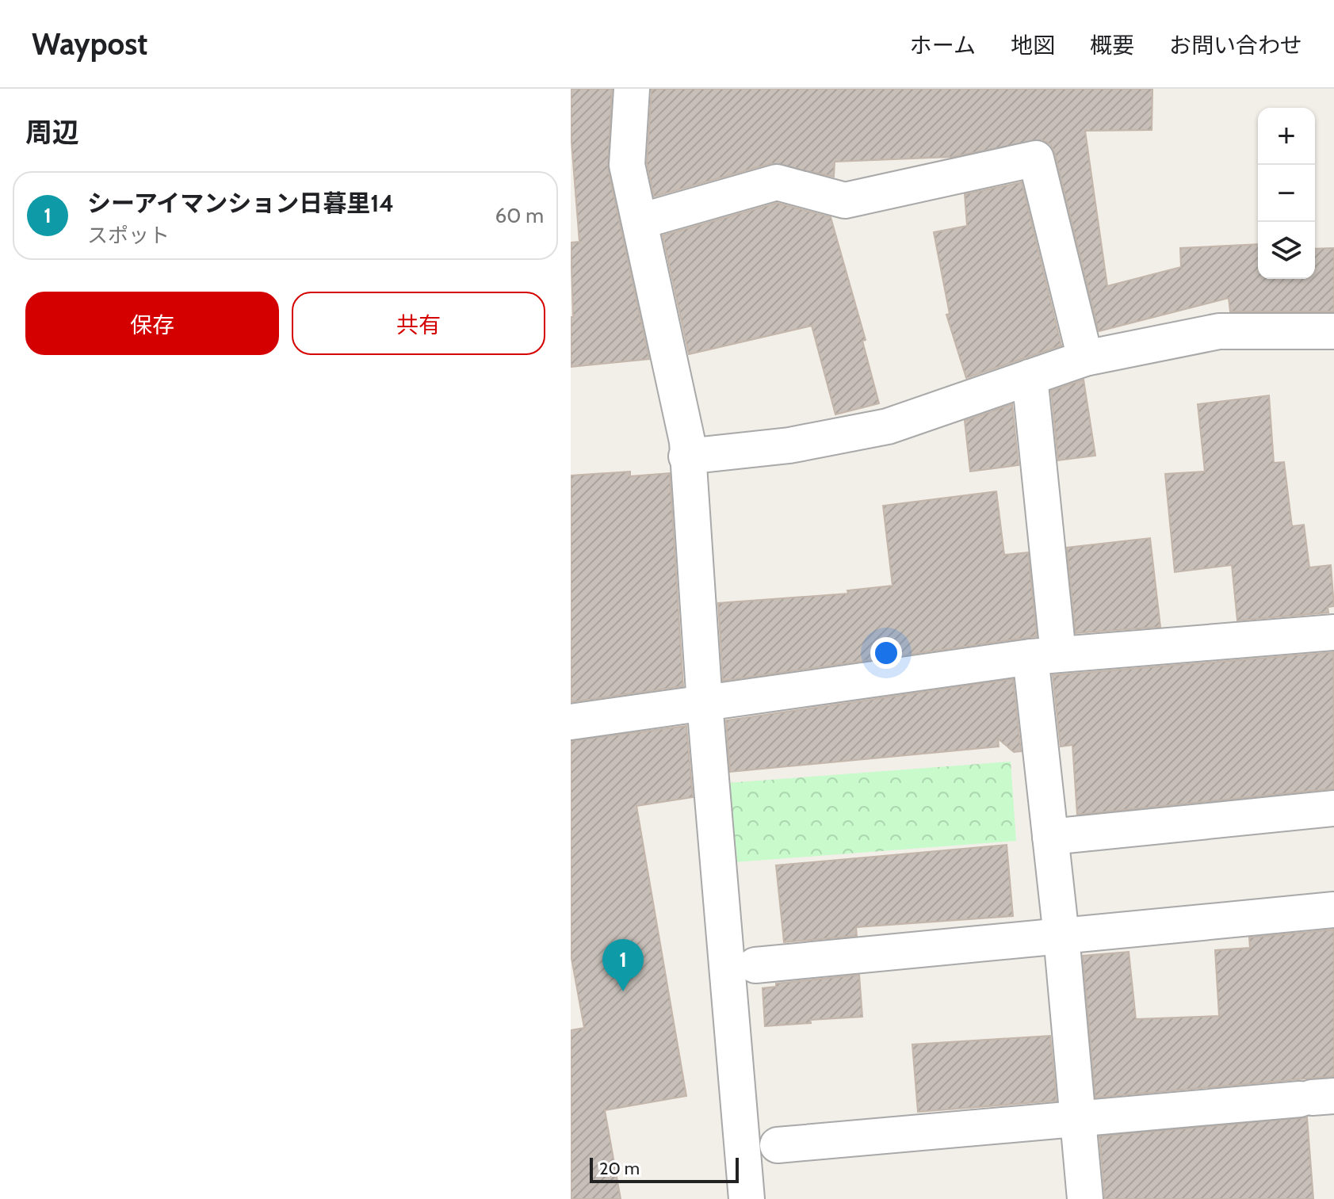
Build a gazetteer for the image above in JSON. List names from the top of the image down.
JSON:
{
  "scale_bar": "20 m",
  "page": {
    "header": "Waypost",
    "nav": [
      "ホーム",
      "地図",
      "概要",
      "お問い合わせ"
    ],
    "heading": "周辺",
    "map_buttons": ["+", "−"],
    "list": [
      {
        "mark": "1",
        "name": "シーアイマンション日暮里14",
        "note": "スポット",
        "value": "60 m"
      }
    ],
    "buttons": ["保存", "共有"],
    "pins": "1",
    "scale": "20 m"
  }
}
